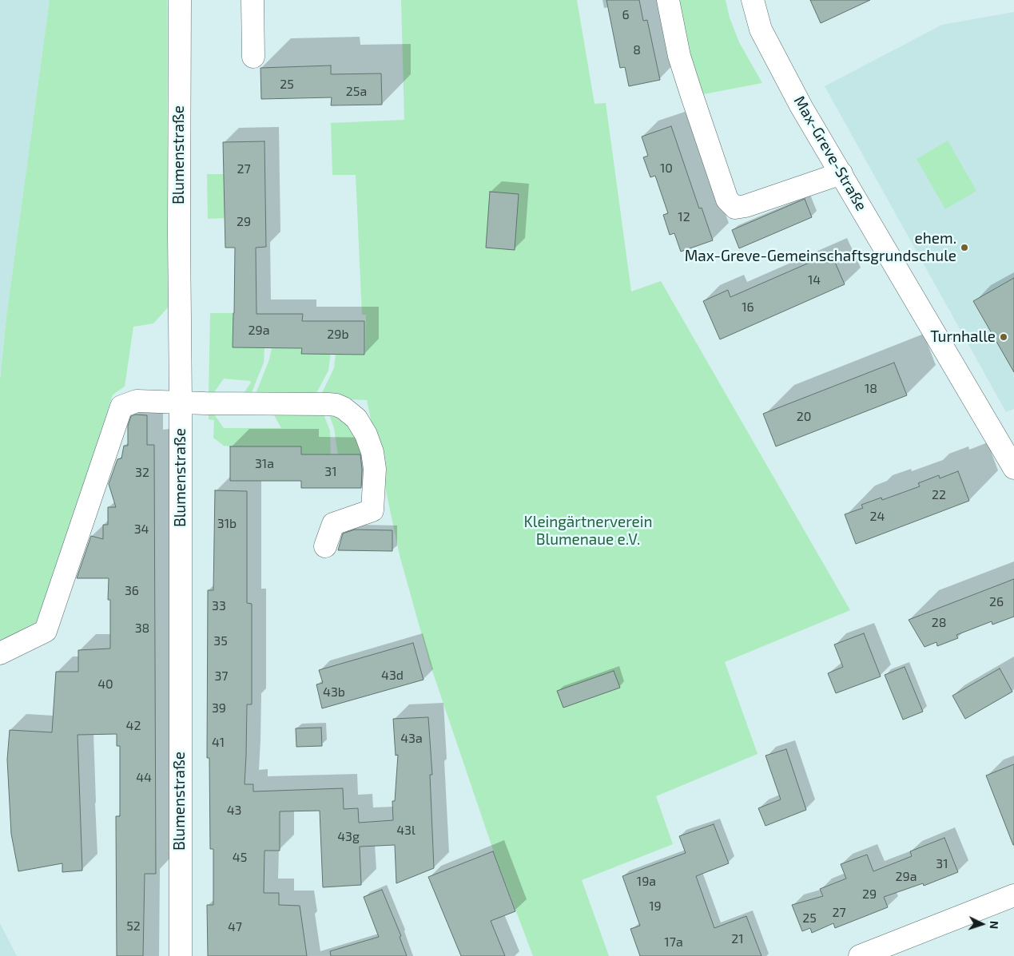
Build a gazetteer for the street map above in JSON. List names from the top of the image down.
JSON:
{
  "streets": {
    "street": ["Max-Greve-Straße", "Blumenstraße"]
  },
  "parks": ["Kleingärtnerverein Blumenaue e.V."],
  "places": ["ehem. Max-Greve-Gemeinschaftsgrundschule", "Turnhalle"],
  "house_numbers": [
    "6",
    "8",
    "25",
    "25a",
    "10",
    "27",
    "12",
    "29",
    "14",
    "16",
    "29a",
    "29b",
    "18",
    "20",
    "31a",
    "31",
    "32",
    "22",
    "24",
    "31b",
    "34",
    "36",
    "26",
    "33",
    "28",
    "38",
    "35",
    "43d",
    "37",
    "40",
    "43b",
    "39",
    "42",
    "43a",
    "41",
    "44",
    "43",
    "43l",
    "43g",
    "45",
    "31",
    "29a",
    "19a",
    "29",
    "19",
    "27",
    "25",
    "52",
    "47",
    "21",
    "17a"
  ],
  "north": "right"
}
